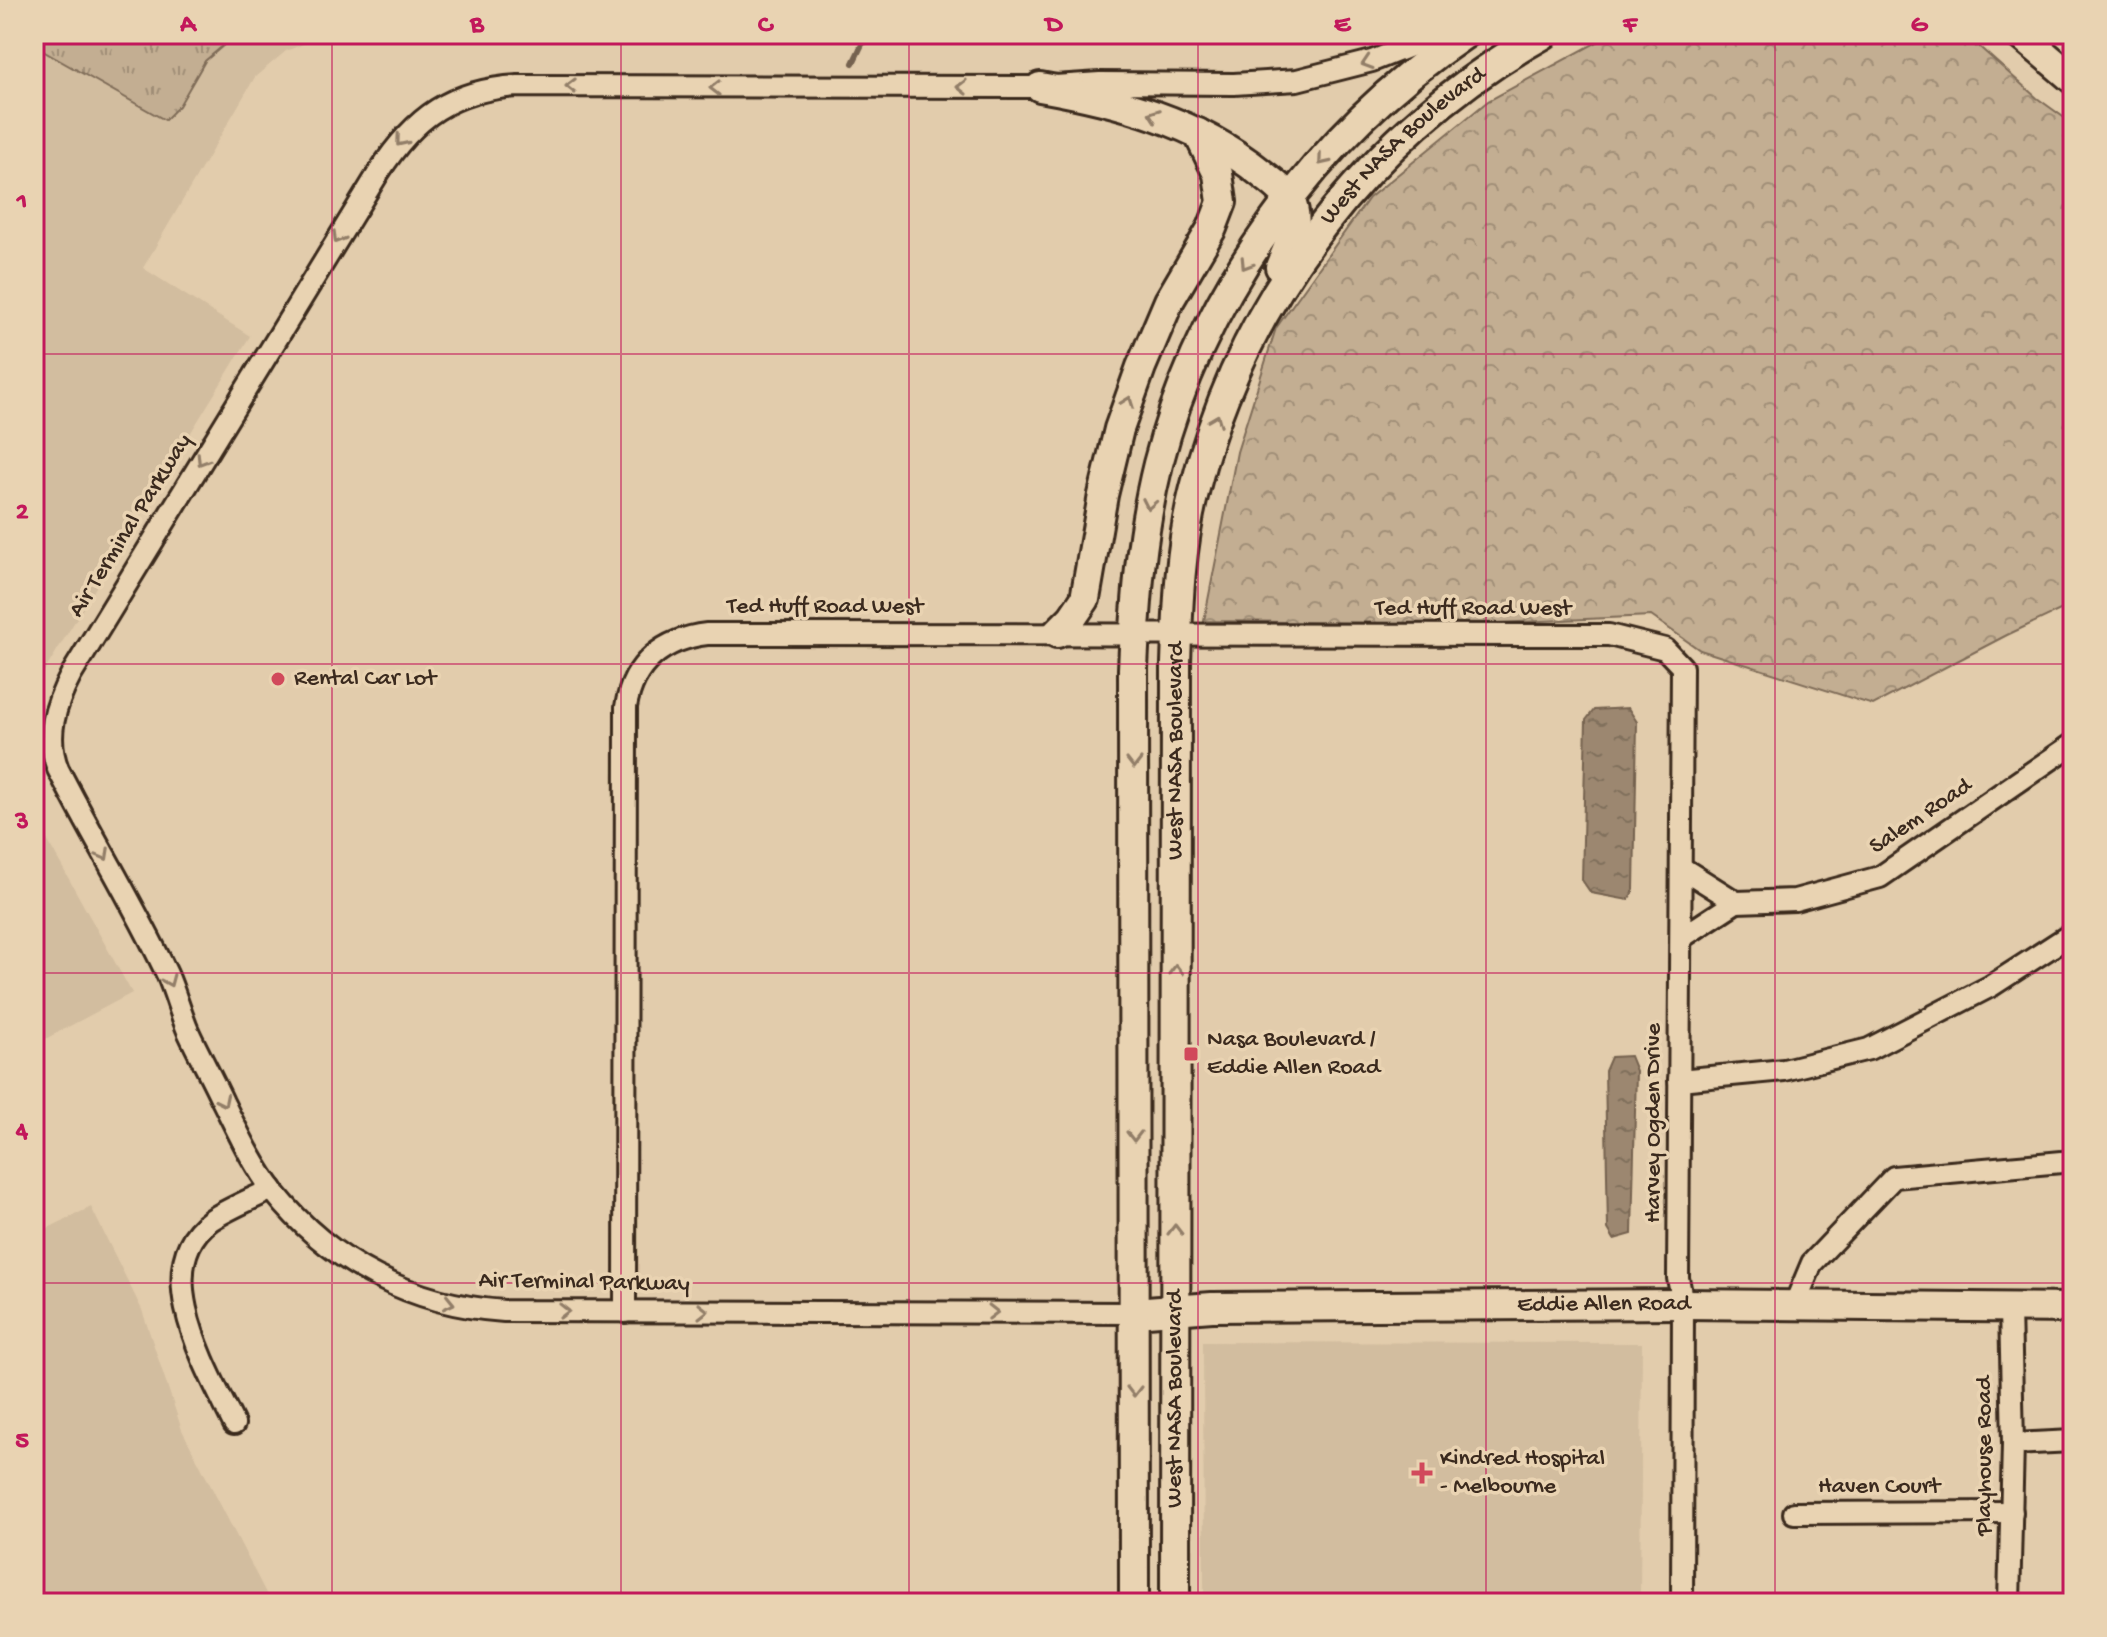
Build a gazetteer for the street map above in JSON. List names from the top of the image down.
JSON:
{
  "streets": {
    "main road": ["West NASA Boulevard", "Eddie Allen Road"],
    "street": [
      "Air Terminal Parkway",
      "Ted Huff Road West",
      "Salem Road",
      "Harvey Ogden Drive",
      "Playhouse Road",
      "Haven Court"
    ]
  },
  "crossings": [
    ["West NASA Boulevard", "Air Terminal Parkway"],
    ["West NASA Boulevard", "Ted Huff Road West"],
    ["West NASA Boulevard", "Eddie Allen Road"],
    ["Air Terminal Parkway", "Ted Huff Road West"],
    ["Air Terminal Parkway", "Eddie Allen Road"],
    ["Ted Huff Road West", "Harvey Ogden Drive"],
    ["Harvey Ogden Drive", "Eddie Allen Road"],
    ["Eddie Allen Road", "Playhouse Road"],
    ["Playhouse Road", "Haven Court"]
  ],
  "places": {
    "other": ["Rental Car Lot"],
    "transit": ["Nasa Boulevard / Eddie Allen Road"],
    "health": ["Kindred Hospital - Melbourne"]
  },
  "grid": {
    "columns": [
      "A",
      "B",
      "C",
      "D",
      "E",
      "F",
      "G"
    ],
    "rows": [
      "1",
      "2",
      "3",
      "4",
      "5"
    ]
  }
}
